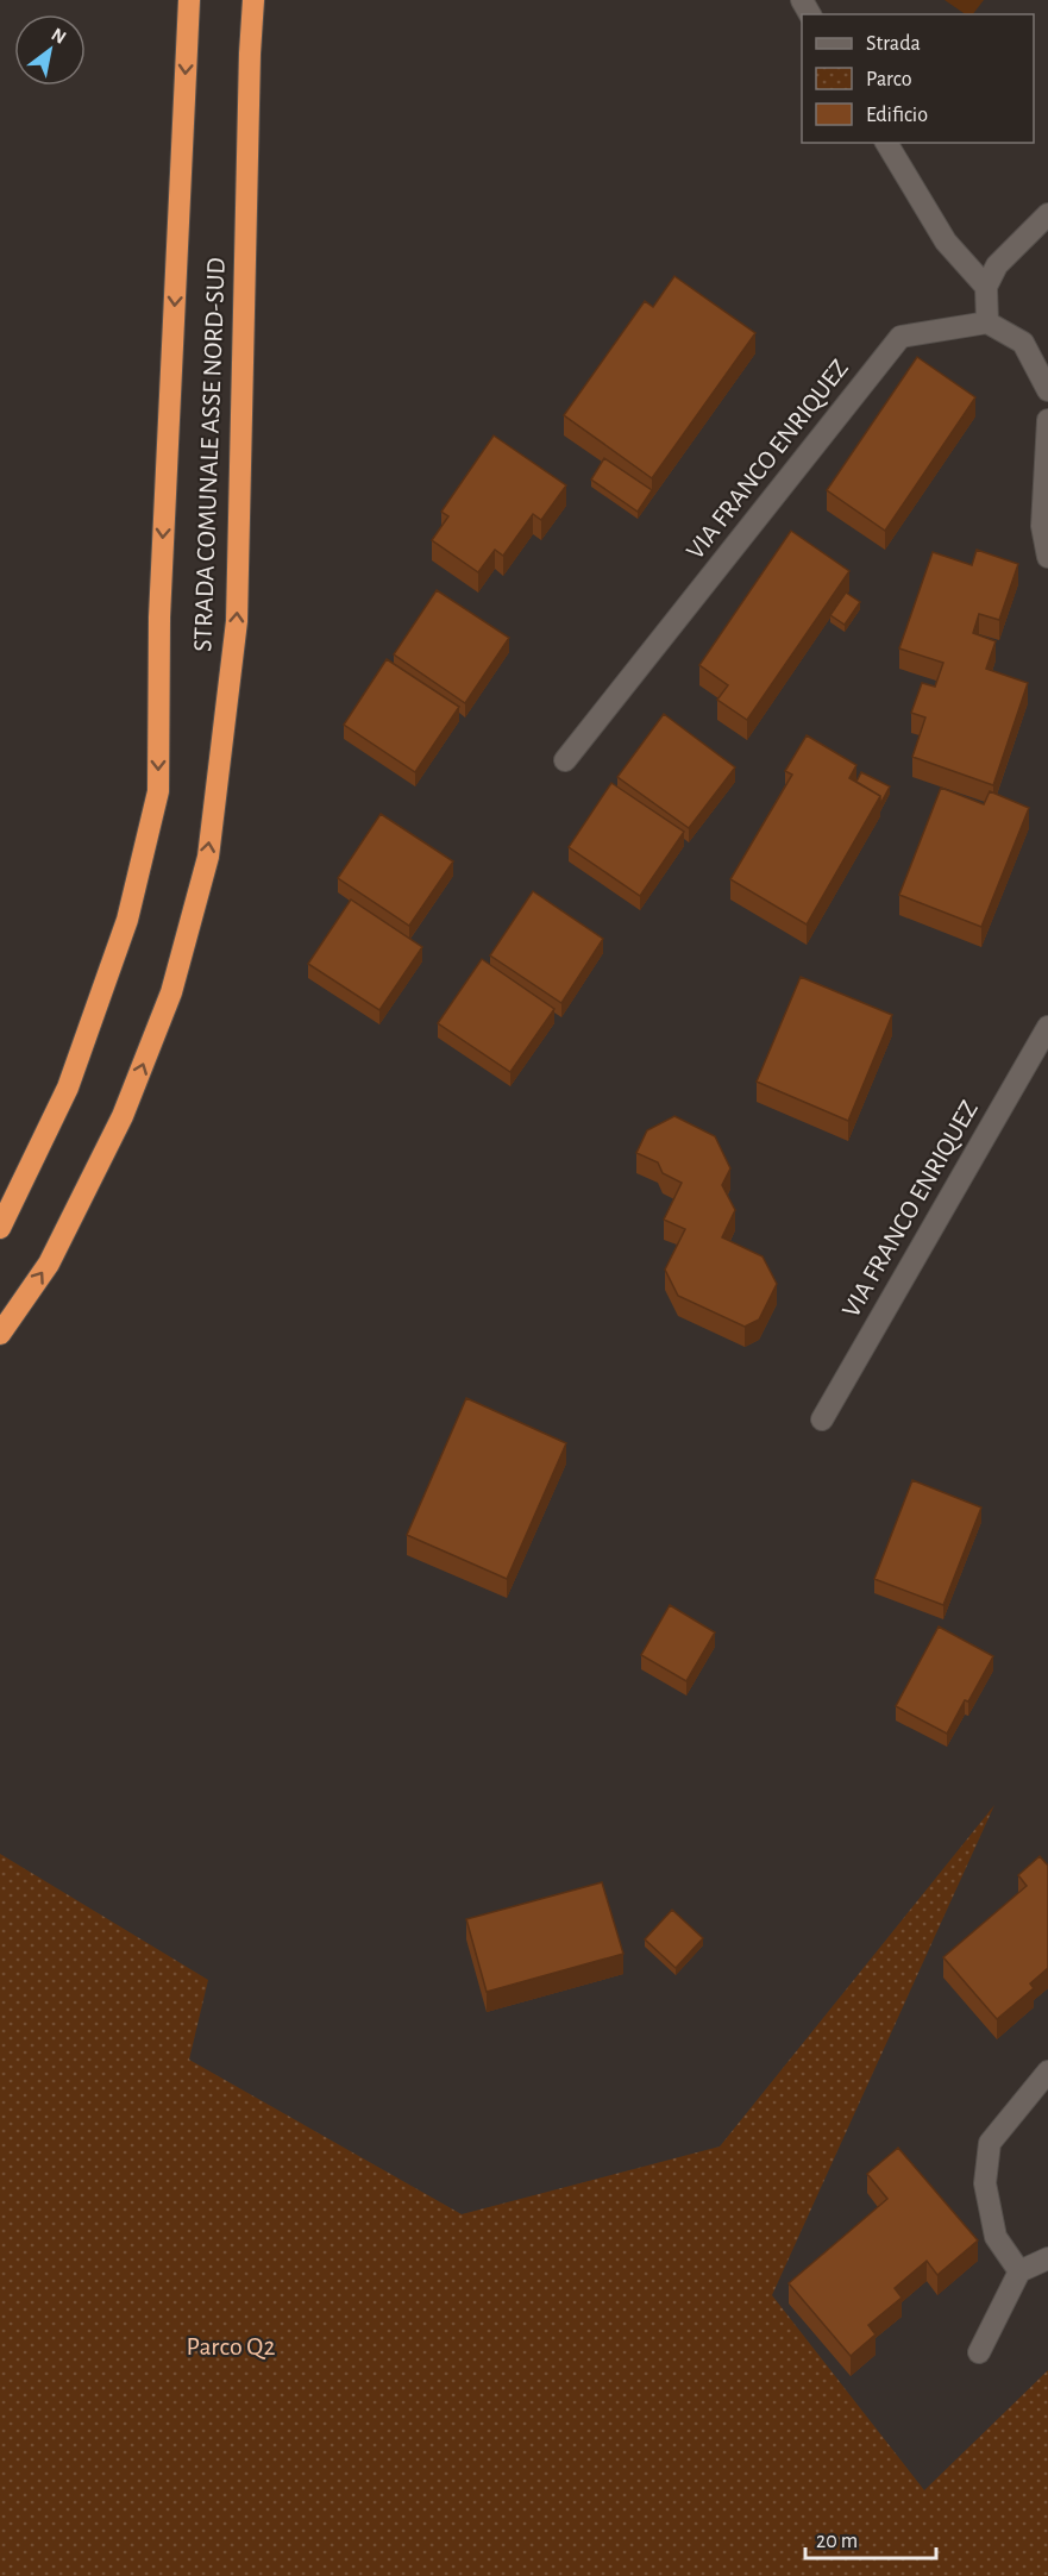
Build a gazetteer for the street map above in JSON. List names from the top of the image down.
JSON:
{
  "streets": {
    "highway": ["STRADA COMUNALE ASSE NORD-SUD"],
    "street": ["VIA FRANCO ENRIQUEZ"]
  },
  "parks": ["Parco Q2"],
  "legend": ["Strada", "Parco", "Edificio"],
  "scale_bar": "20 m",
  "north": "top right"
}
